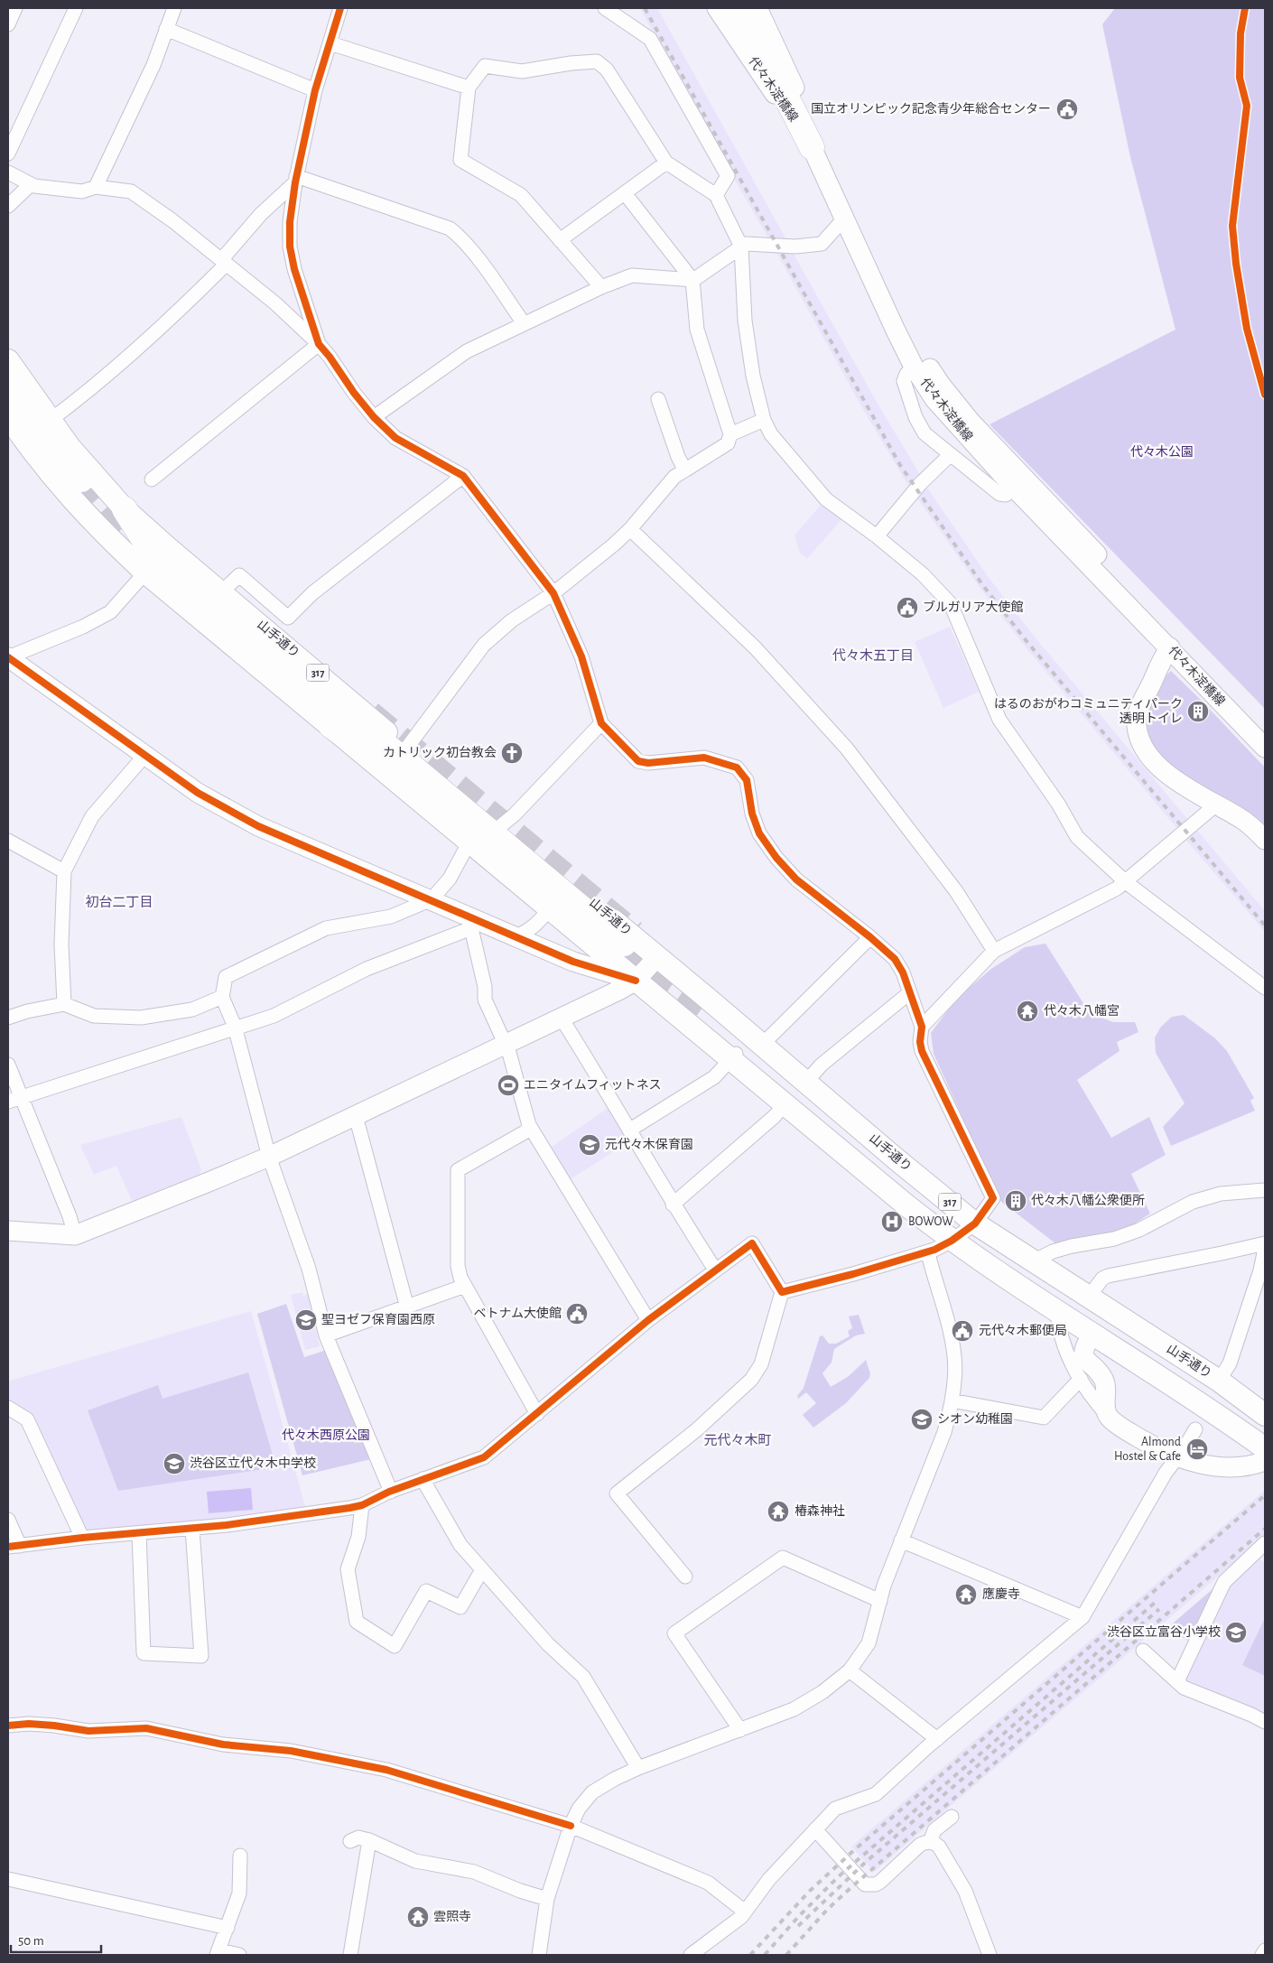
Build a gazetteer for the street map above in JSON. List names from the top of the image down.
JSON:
{
  "streets": {
    "main road": ["山手通り", "317"],
    "street": ["代々木淀橋線"]
  },
  "districts": ["代々木五丁目", "初台二丁目", "元代々木町"],
  "parks": ["代々木公園", "代々木西原公園"],
  "places": {
    "public building": [
      "国立オリンピック記念青少年総合センター",
      "ブルガリア大使館",
      "ベトナム大使館",
      "元代々木郵便局"
    ],
    "building": ["はるのおがわコミュニティパーク 透明トイレ", "代々木八幡公衆便所"],
    "church": ["カトリック初台教会"],
    "temple": [
      "代々木八幡宮",
      "椿森神社",
      "應慶寺",
      "雲照寺"
    ],
    "sports": ["エニタイムフィットネス"],
    "school or university": [
      "元代々木保育園",
      "聖ヨゼフ保育園西原",
      "シオン幼稚園",
      "渋谷区立代々木中学校",
      "渋谷区立富谷小学校"
    ],
    "hospital": ["BOWOW"],
    "hotel": ["Almond Hostel & Cafe"]
  },
  "scale_bar": "50 m"
}
